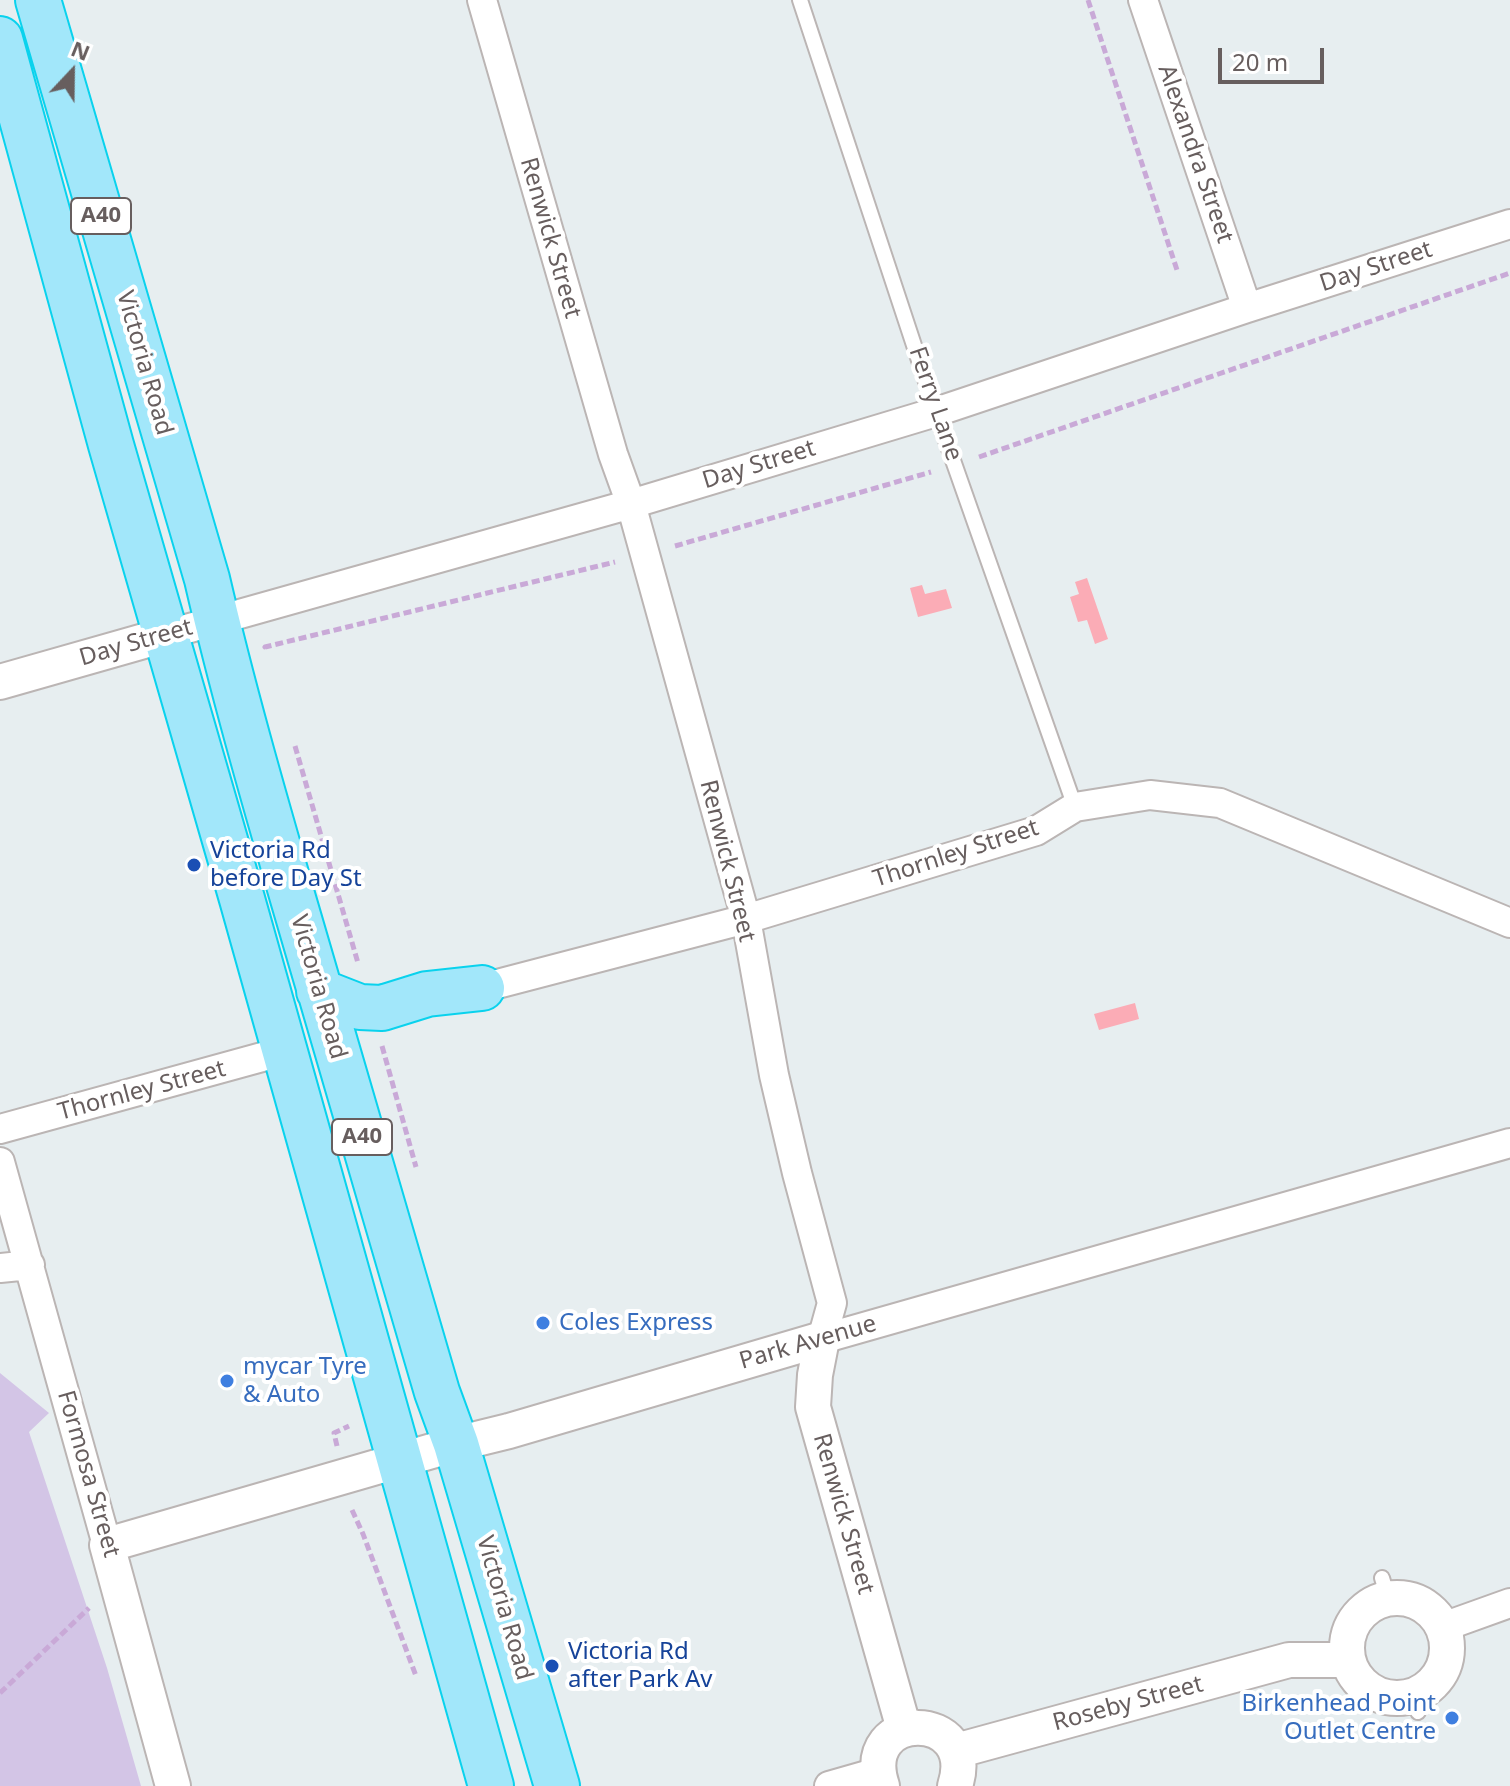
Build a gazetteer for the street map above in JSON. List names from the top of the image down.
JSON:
{
  "streets": {
    "highway": ["A40", "Victoria Road"],
    "street": [
      "Alexandra Street",
      "Renwick Street",
      "Day Street",
      "Thornley Street",
      "Park Avenue",
      "Formosa Street",
      "Roseby Street"
    ],
    "lane": ["Ferry Lane"]
  },
  "crossings": [
    ["Alexandra Street", "Day Street"],
    ["Renwick Street", "Day Street"],
    ["Renwick Street", "Thornley Street"],
    ["Renwick Street", "Park Avenue"],
    ["Day Street", "Victoria Road"],
    ["Day Street", "Ferry Lane"],
    ["Victoria Road", "Thornley Street"],
    ["Victoria Road", "Park Avenue"],
    ["Ferry Lane", "Thornley Street"],
    ["Park Avenue", "Formosa Street"]
  ],
  "places": [
    "Victoria Rd before Day St",
    "Coles Express",
    "mycar Tyre & Auto",
    "Victoria Rd after Park Av",
    "Birkenhead Point Outlet Centre"
  ],
  "scale_bar": "20 m",
  "north": "top"
}
